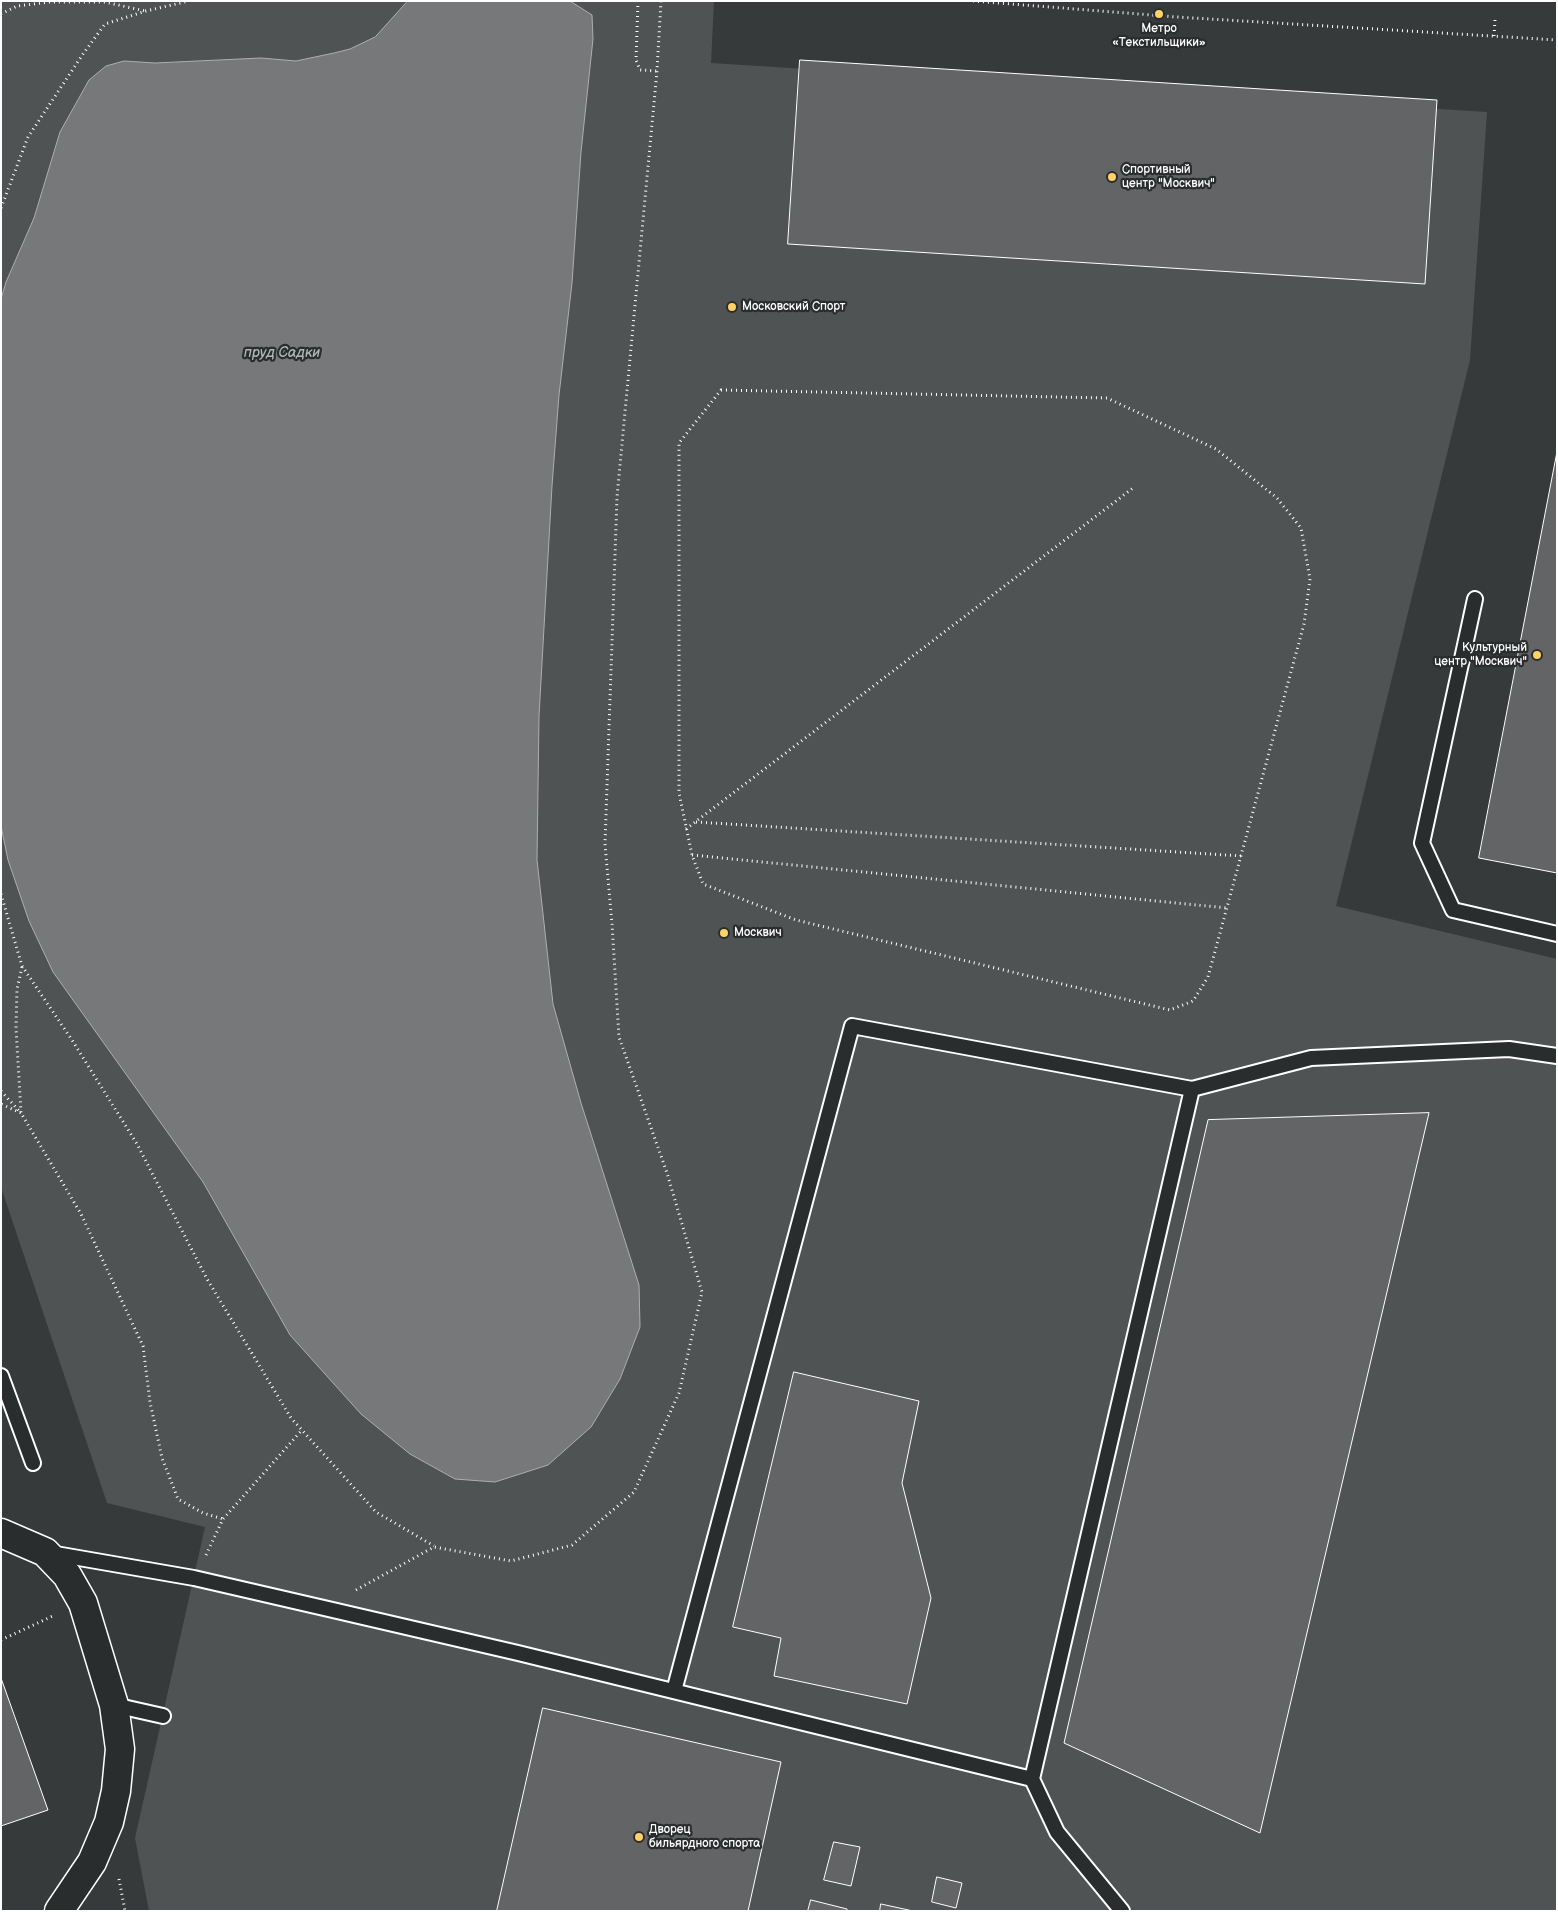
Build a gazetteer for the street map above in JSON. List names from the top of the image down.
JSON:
{
  "water": ["пруд Садки"],
  "places": [
    "Метро «Текстильщики»",
    "Спортивный центр \"Москвич\"",
    "Московский Спорт",
    "Культурный центр \"Москвич\"",
    "Москвич",
    "Дворец бильярдного спорта"
  ]
}
